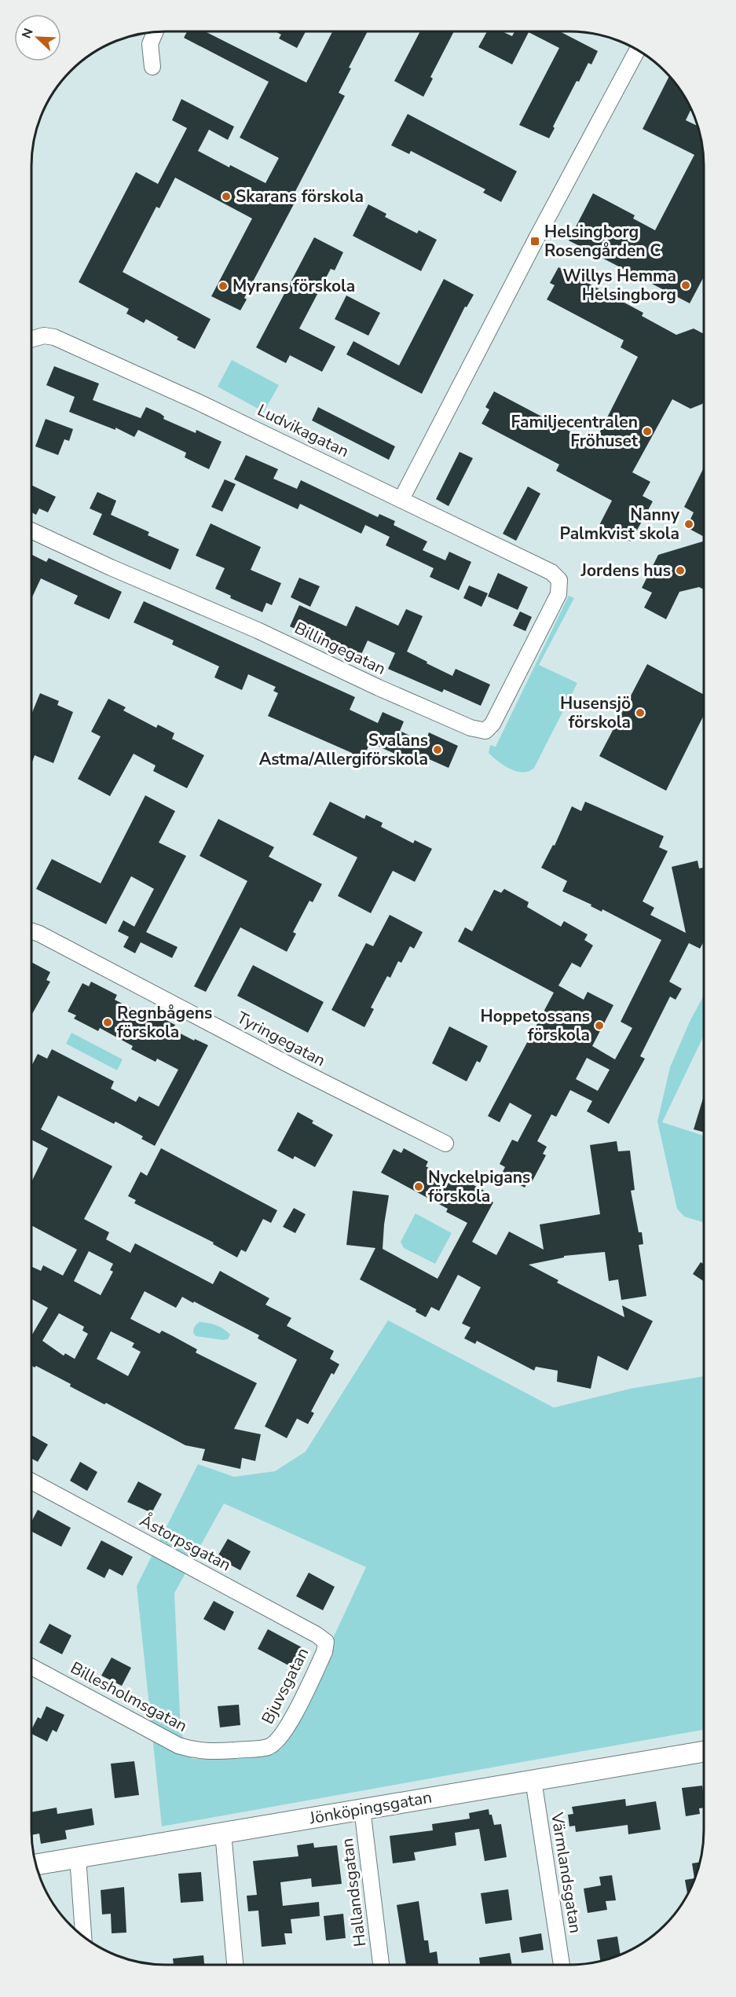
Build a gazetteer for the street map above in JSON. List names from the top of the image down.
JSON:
{
  "streets": {
    "street": [
      "Ludvikagatan",
      "Billingegatan",
      "Tyringegatan",
      "Åstorpsgatan",
      "Bjuvsgatan",
      "Billesholmsgatan",
      "Jönköpingsgatan",
      "Värmlandsgatan",
      "Hallandsgatan"
    ]
  },
  "crossings": [
    ["Ludvikagatan", "Billingegatan"],
    ["Åstorpsgatan", "Bjuvsgatan"],
    ["Bjuvsgatan", "Billesholmsgatan"],
    ["Jönköpingsgatan", "Värmlandsgatan"],
    ["Jönköpingsgatan", "Hallandsgatan"]
  ],
  "places": {
    "other": [
      "Skarans förskola",
      "Willys Hemma Helsingborg",
      "Myrans förskola",
      "Familjecentralen Fröhuset",
      "Nanny Palmkvist skola",
      "Jordens hus",
      "Husensjö förskola",
      "Svalans Astma/Allergiförskola",
      "Regnbågens förskola",
      "Hoppetossans förskola",
      "Nyckelpigans förskola"
    ],
    "transit": ["Helsingborg Rosengården C"]
  },
  "north": "top left"
}
